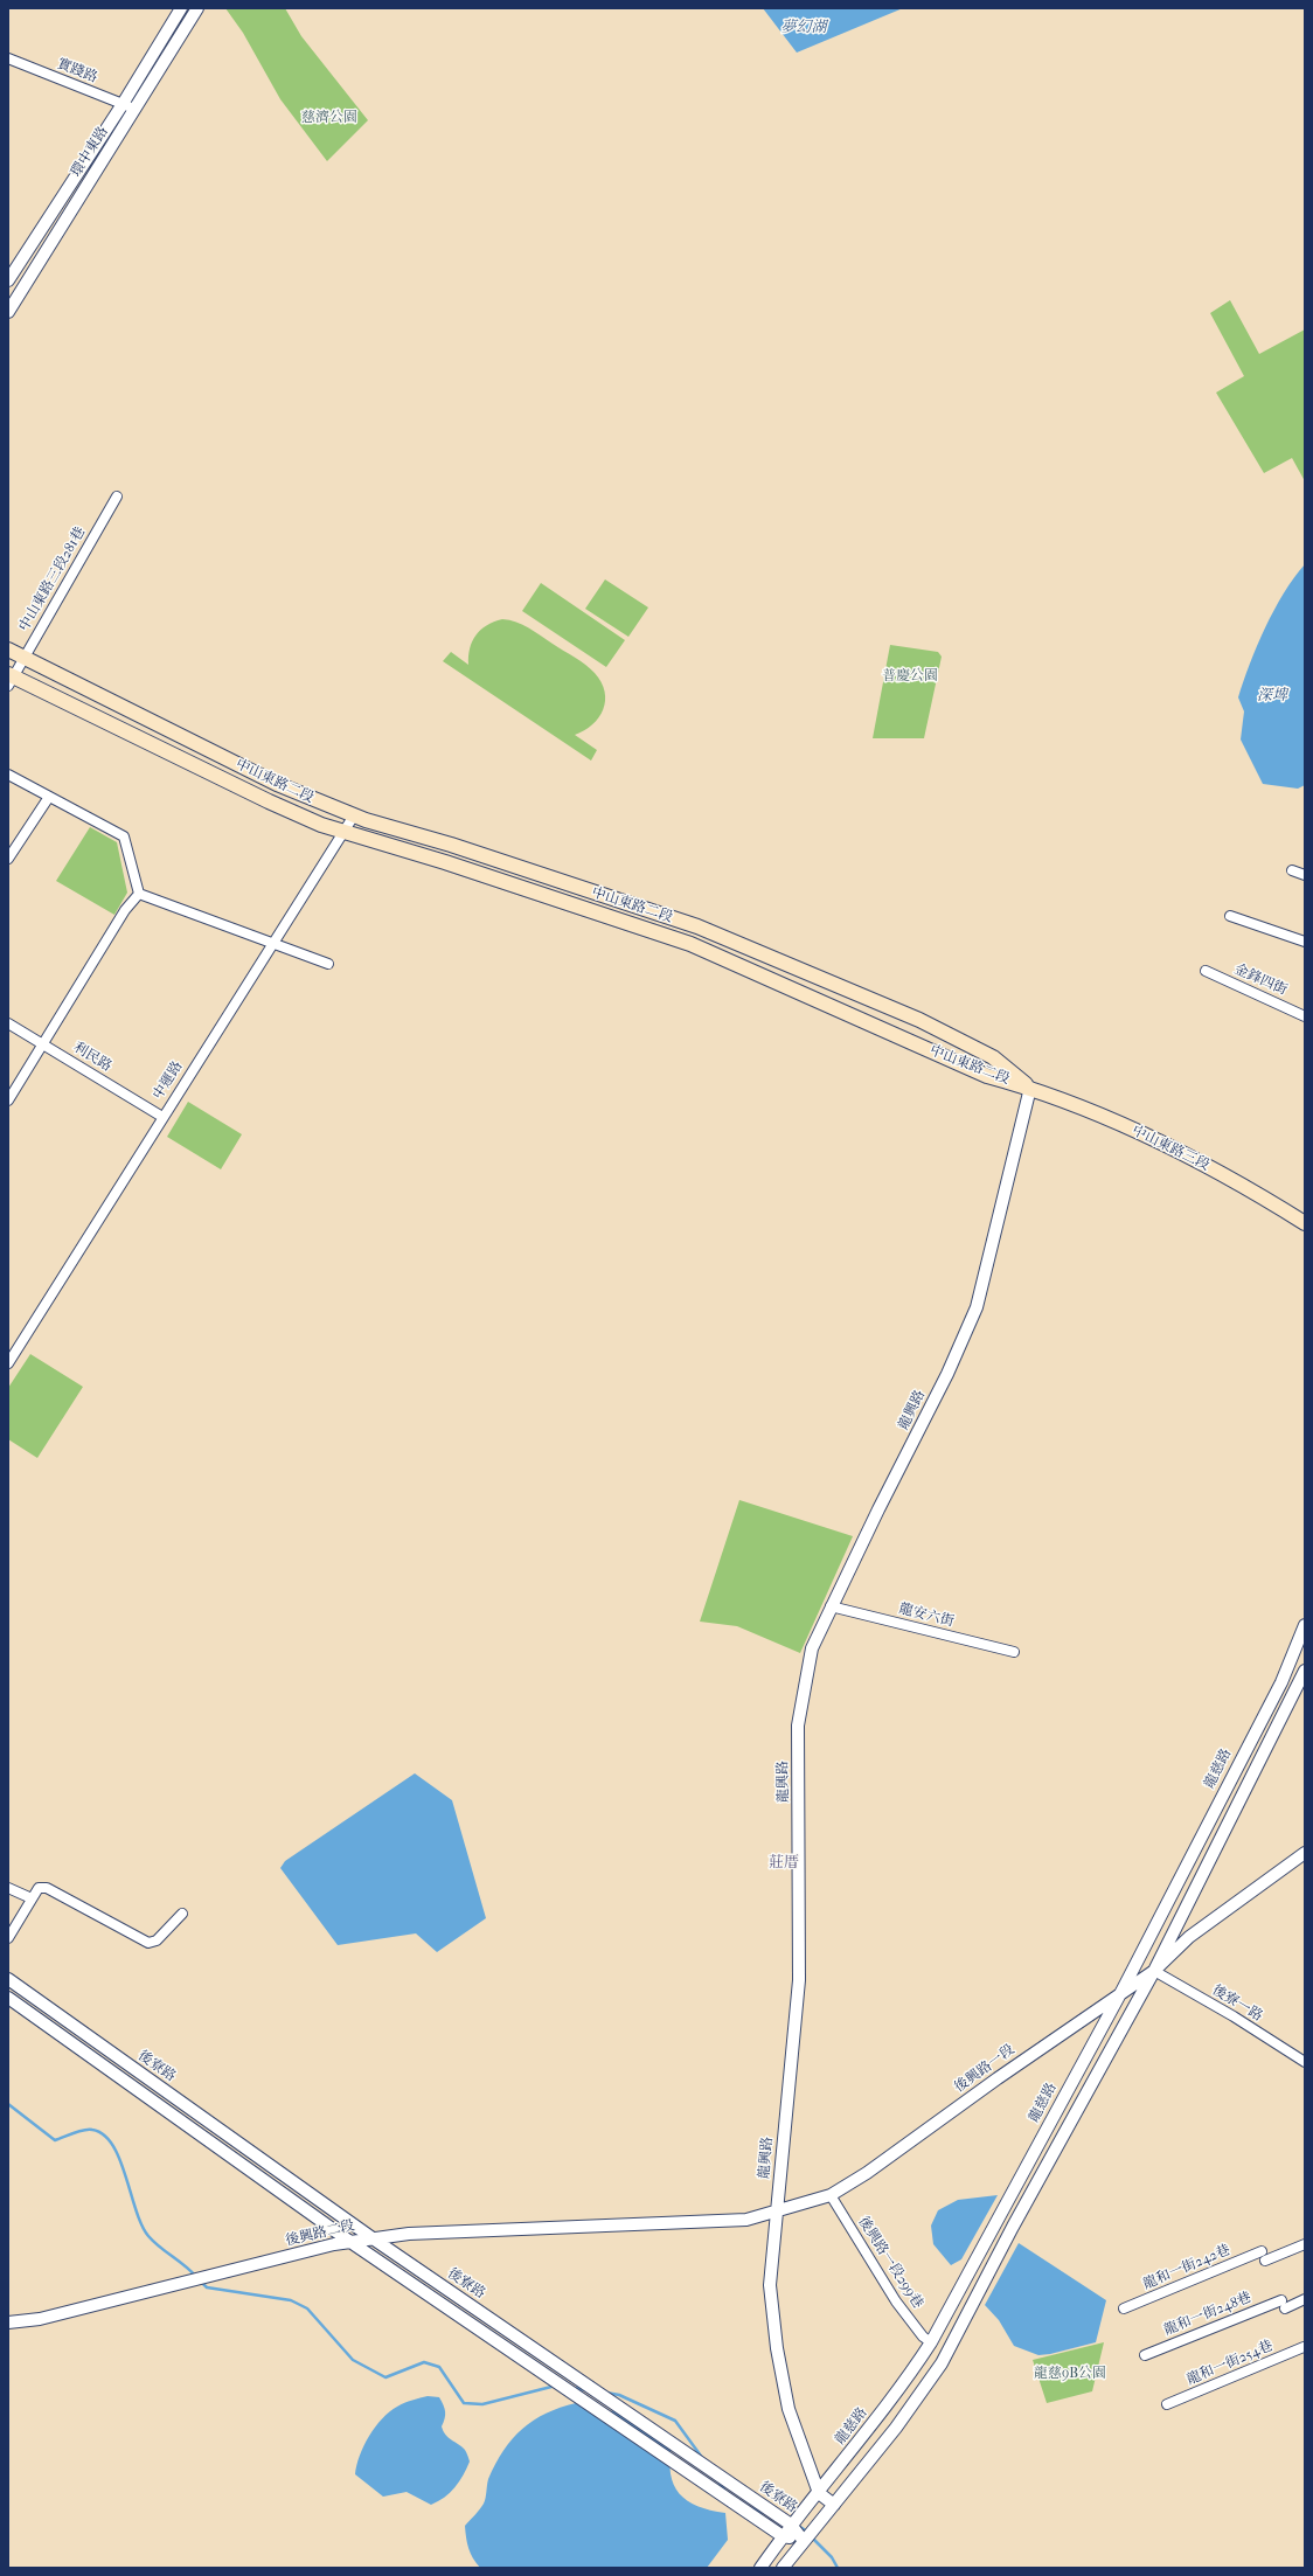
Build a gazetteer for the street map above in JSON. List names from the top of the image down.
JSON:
{
  "streets": {
    "main road": ["中山東路二段", "中山東路三段"],
    "street": [
      "實踐路",
      "環中東路",
      "中山東路三段281巷",
      "金鋒四街",
      "利民路",
      "中運路",
      "龍興路",
      "龍安六街",
      "龍慈路",
      "後寮一路",
      "後寮路",
      "後興路一段",
      "後興路二段",
      "後興路一段299巷",
      "龍和一街242巷",
      "龍和一街248巷",
      "龍和一街254巷"
    ]
  },
  "crossings": [
    ["實踐路", "環中東路"],
    ["中山東路三段281巷", "中山東路二段"],
    ["中山東路二段", "中運路"],
    ["中山東路二段", "中山東路三段"],
    ["中山東路二段", "龍興路"],
    ["利民路", "中運路"],
    ["中山東路三段", "龍興路"],
    ["龍興路", "龍安六街"],
    ["龍興路", "龍慈路"],
    ["龍興路", "後興路一段"],
    ["龍慈路", "後寮路"],
    ["龍慈路", "後興路一段"],
    ["龍慈路", "後興路一段299巷"],
    ["後寮一路", "後興路一段"],
    ["後寮路", "後興路二段"],
    ["後興路一段", "後興路二段"],
    ["後興路一段", "後興路一段299巷"]
  ],
  "districts": ["莊厝"],
  "water": ["夢幻湖", "深埤"],
  "parks": ["慈濟公園", "普慶公園", "龍慈9B公園"]
}
